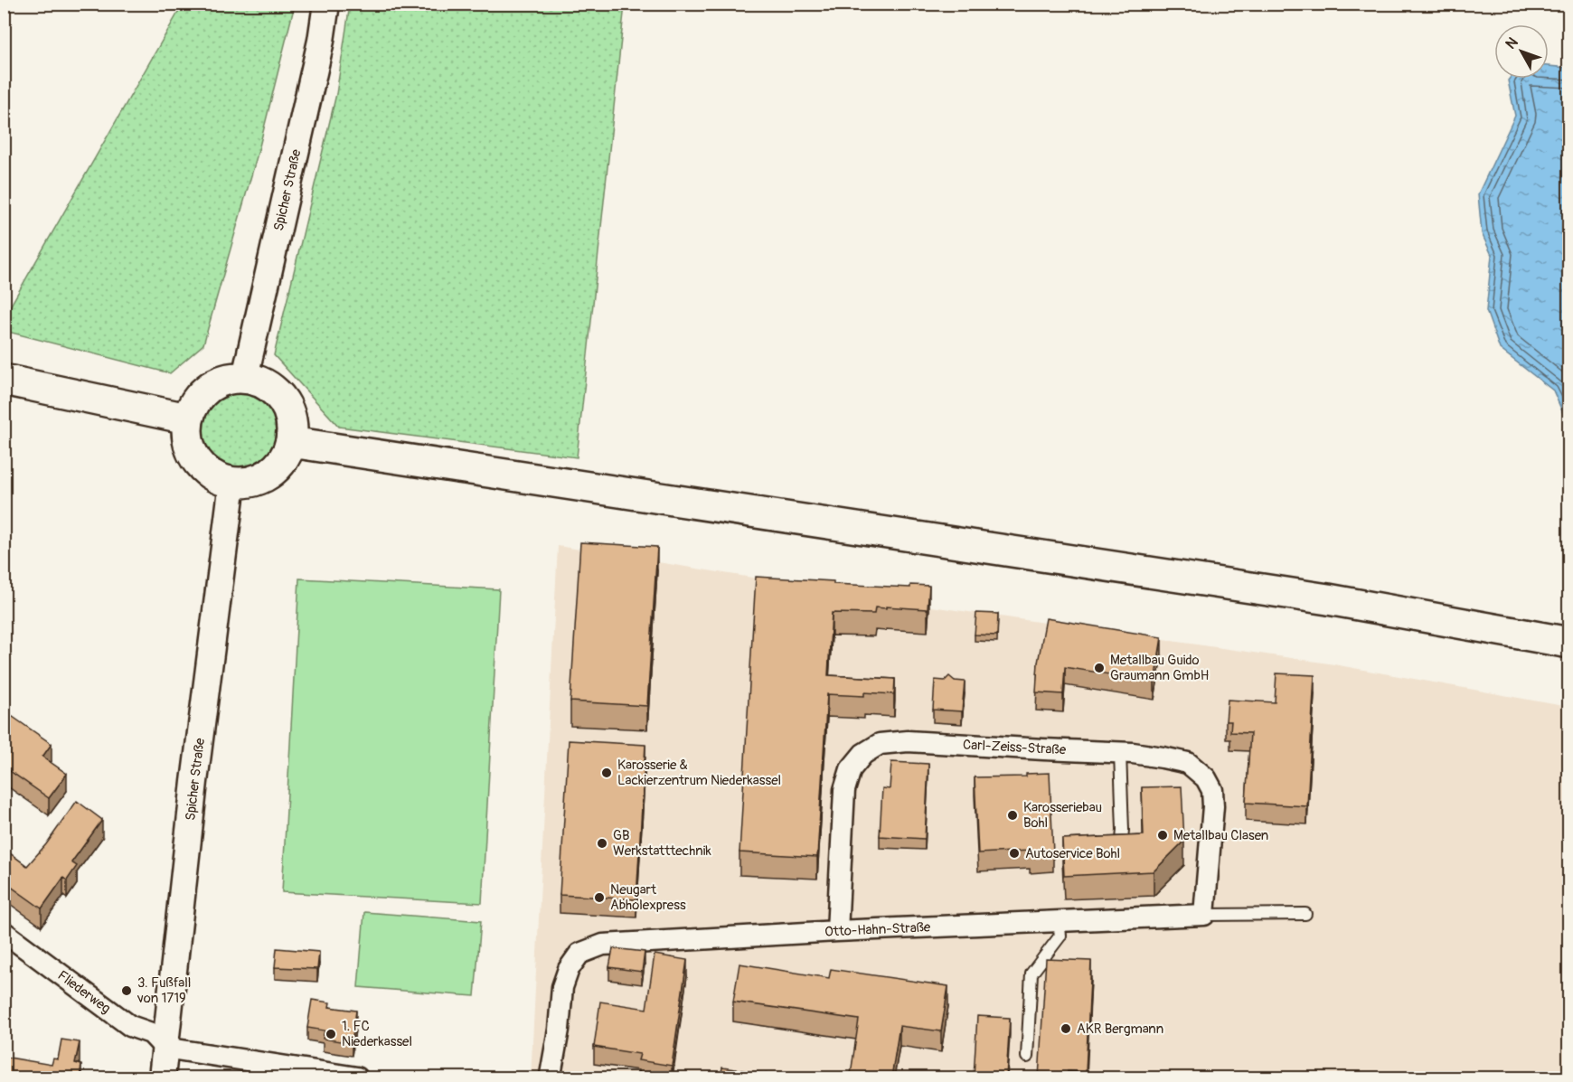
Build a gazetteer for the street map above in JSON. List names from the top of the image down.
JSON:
{
  "streets": {
    "street": [
      "Spicher Straße",
      "Carl-Zeiss-Straße",
      "Otto-Hahn-Straße",
      "Fliederweg"
    ]
  },
  "crossings": [
    ["Spicher Straße", "Fliederweg"],
    ["Carl-Zeiss-Straße", "Otto-Hahn-Straße"]
  ],
  "places": [
    "Metallbau Guido Graumann GmbH",
    "Karosserie & Lackierzentrum Niederkassel",
    "Karosseriebau Bohl",
    "Metallbau Clasen",
    "GB Werkstatttechnik",
    "Autoservice Bohl",
    "Neugart Abholexpress",
    "3. Fußfall von 1719",
    "AKR Bergmann",
    "1. FC Niederkassel"
  ],
  "north": "top left"
}
